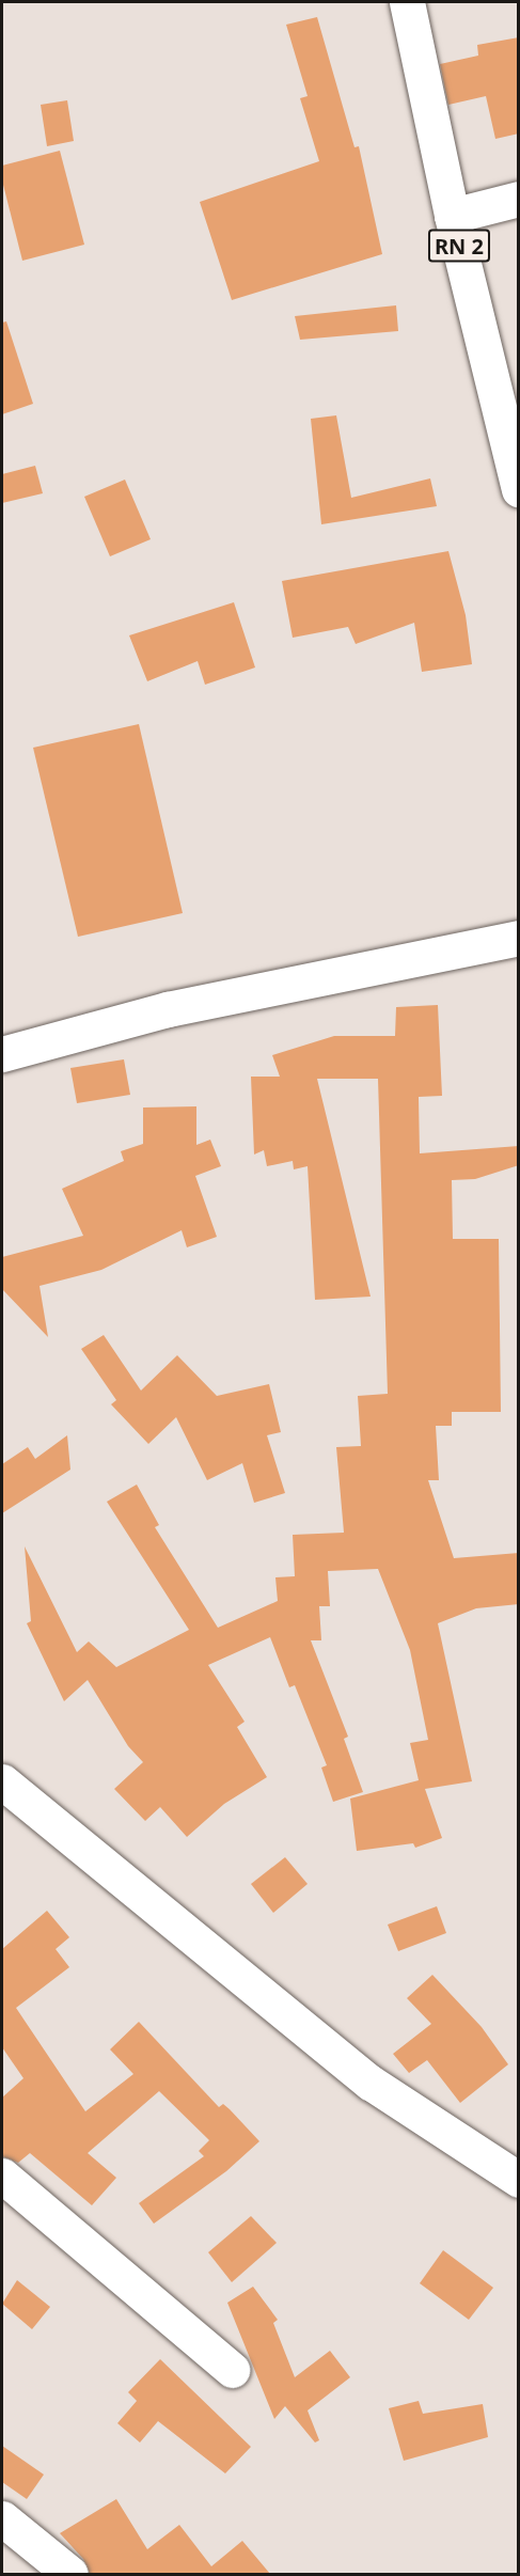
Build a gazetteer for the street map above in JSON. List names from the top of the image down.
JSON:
{
  "streets": {
    "street": ["RN 2"]
  }
}
